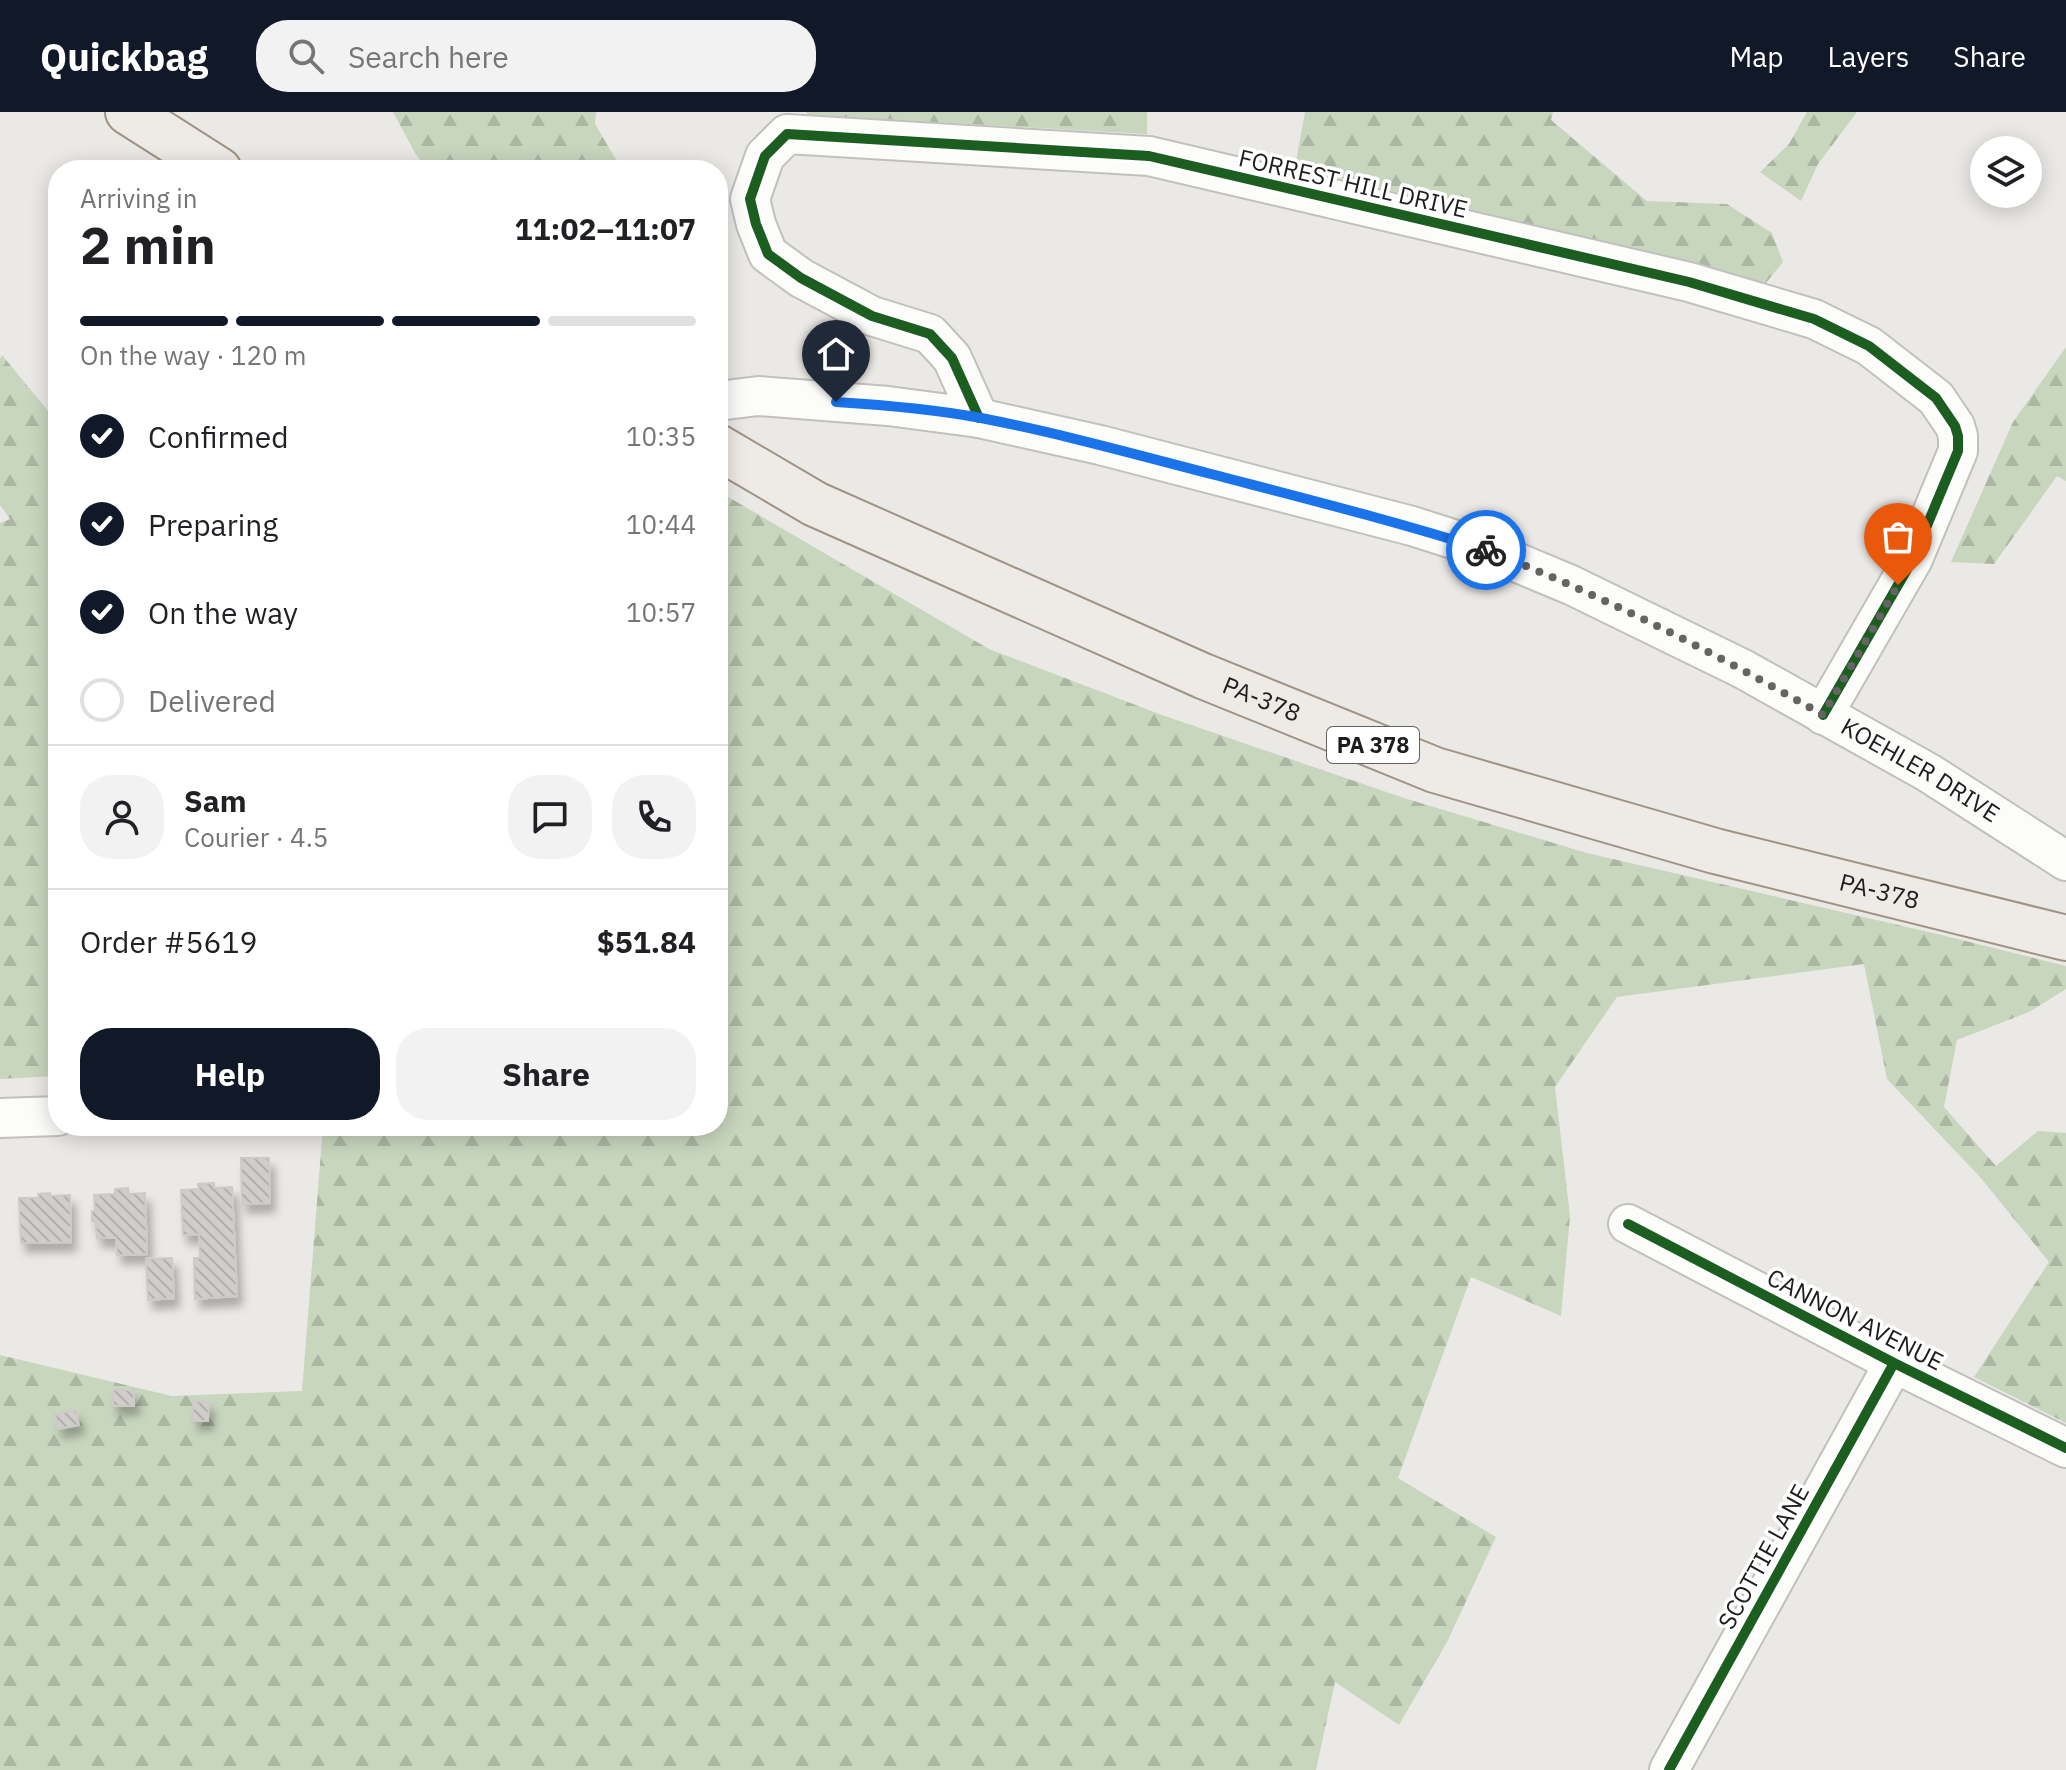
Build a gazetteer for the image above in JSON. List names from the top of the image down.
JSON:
{
  "streets": {
    "main road": ["PA-378", "PA 378"],
    "street": [
      "FORREST HILL DRIVE",
      "KOEHLER DRIVE",
      "CANNON AVENUE",
      "SCOTTIE LANE"
    ]
  },
  "crossings": [
    ["FORREST HILL DRIVE", "KOEHLER DRIVE"],
    ["CANNON AVENUE", "SCOTTIE LANE"]
  ],
  "page": {
    "header": "Quickbag",
    "search": "Search here",
    "nav": ["Map", "Layers", "Share"],
    "heading": ["2 min", "Arriving in", "11:02–11:07"],
    "panel": [
      "Sam",
      "Courier · 4.5",
      "Order #5619",
      "$51.84"
    ],
    "bar": "On the way · 120 m",
    "list": [
      ["Confirmed", "10:35"],
      ["Preparing", "10:44"],
      ["On the way", "10:57"],
      "Delivered"
    ],
    "buttons": ["Help", "Share"]
  }
}
